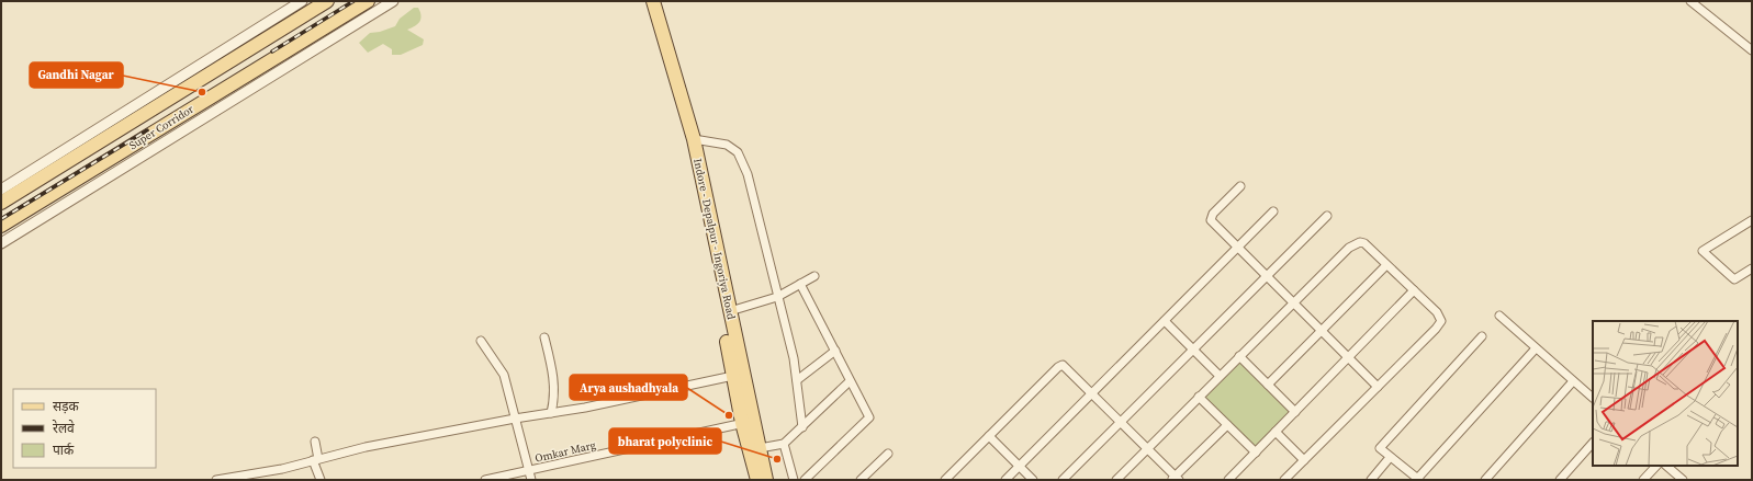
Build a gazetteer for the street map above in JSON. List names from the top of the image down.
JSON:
{
  "streets": {
    "main road": ["Super Corridor", "Indore - Depalpur - Ingoriya Road"],
    "street": ["Omkar Marg"]
  },
  "crossings": [
    ["Indore - Depalpur - Ingoriya Road", "Omkar Marg"]
  ],
  "places": ["Gandhi Nagar", "Arya aushadhyala", "bharat polyclinic"],
  "legend": ["सड़क", "रेलवे", "पार्क"]
}
